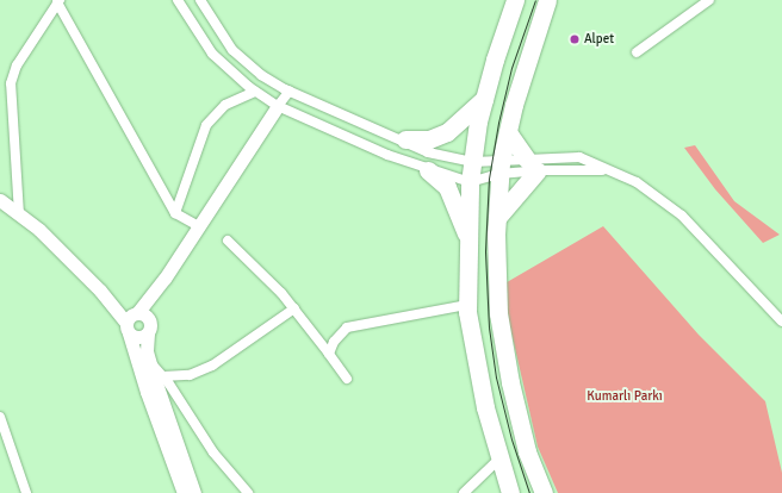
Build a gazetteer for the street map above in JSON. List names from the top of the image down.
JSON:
{
  "parks": ["Kumarlı Parkı"],
  "places": ["Alpet"]
}
